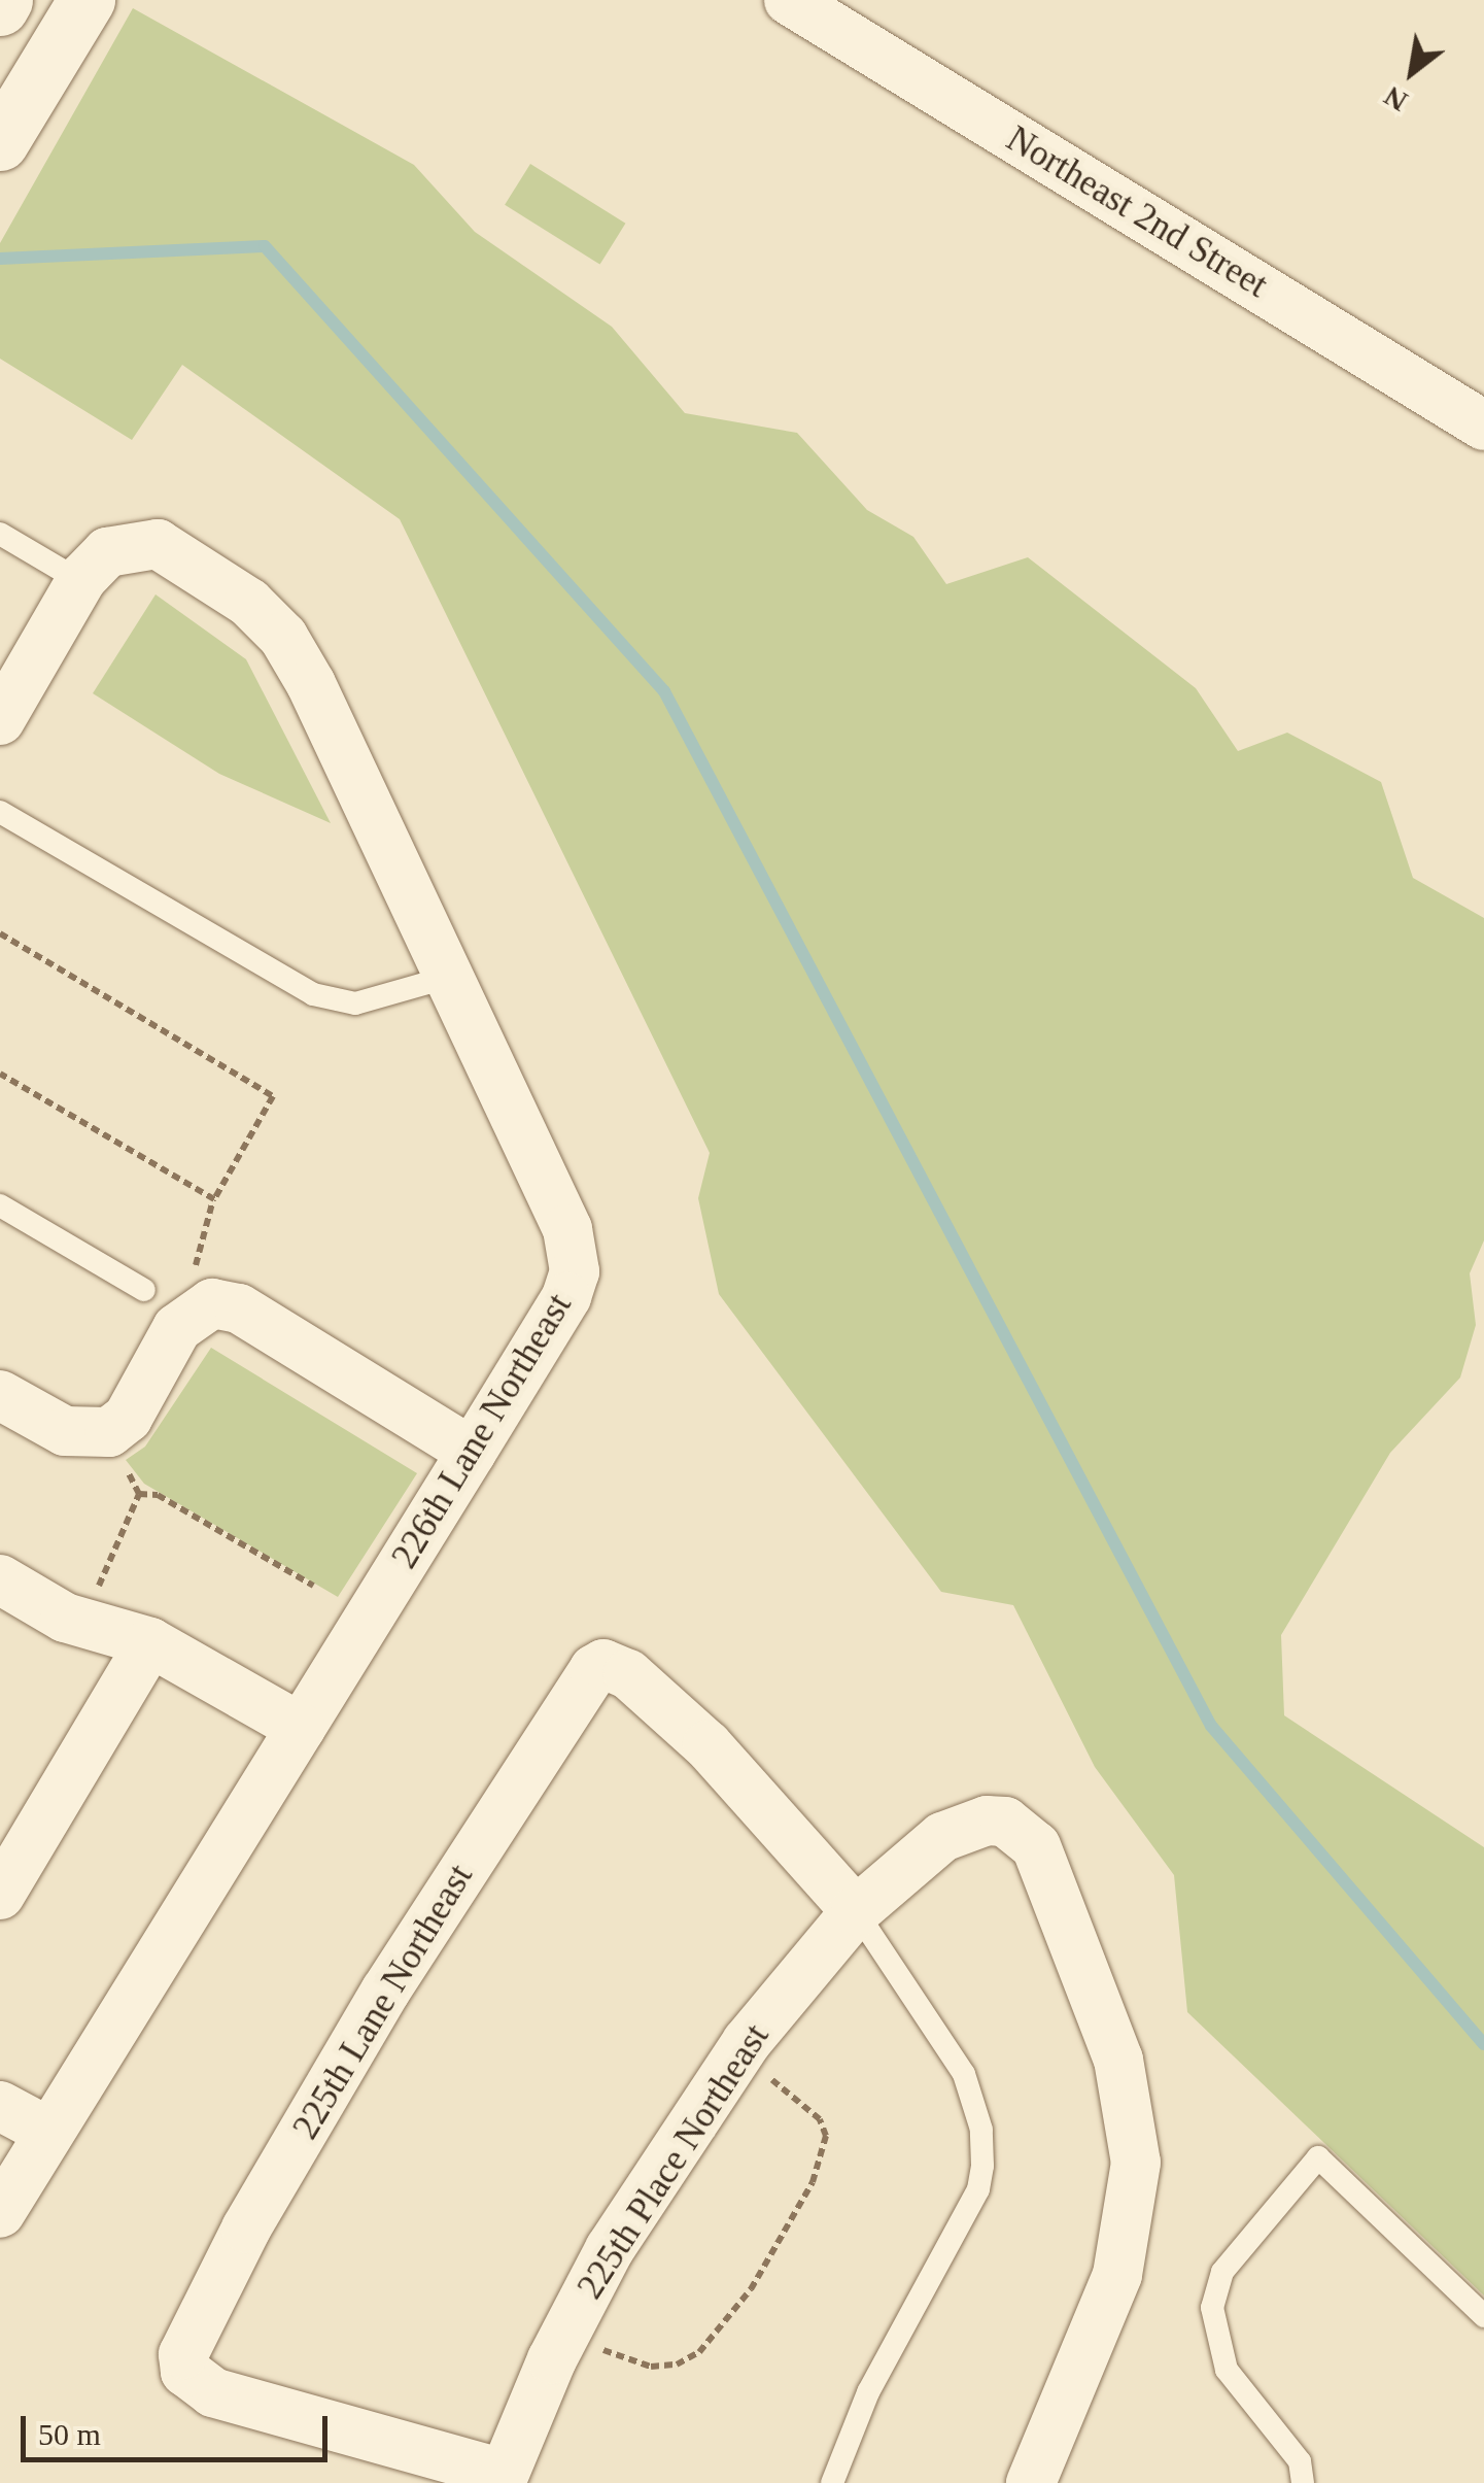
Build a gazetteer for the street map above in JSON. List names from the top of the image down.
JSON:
{
  "streets": {
    "street": [
      "Northeast 2nd Street",
      "226th Lane Northeast",
      "225th Lane Northeast",
      "225th Place Northeast"
    ]
  },
  "crossings": [
    ["225th Lane Northeast", "225th Place Northeast"]
  ],
  "scale_bar": "50 m",
  "north": "bottom left"
}
